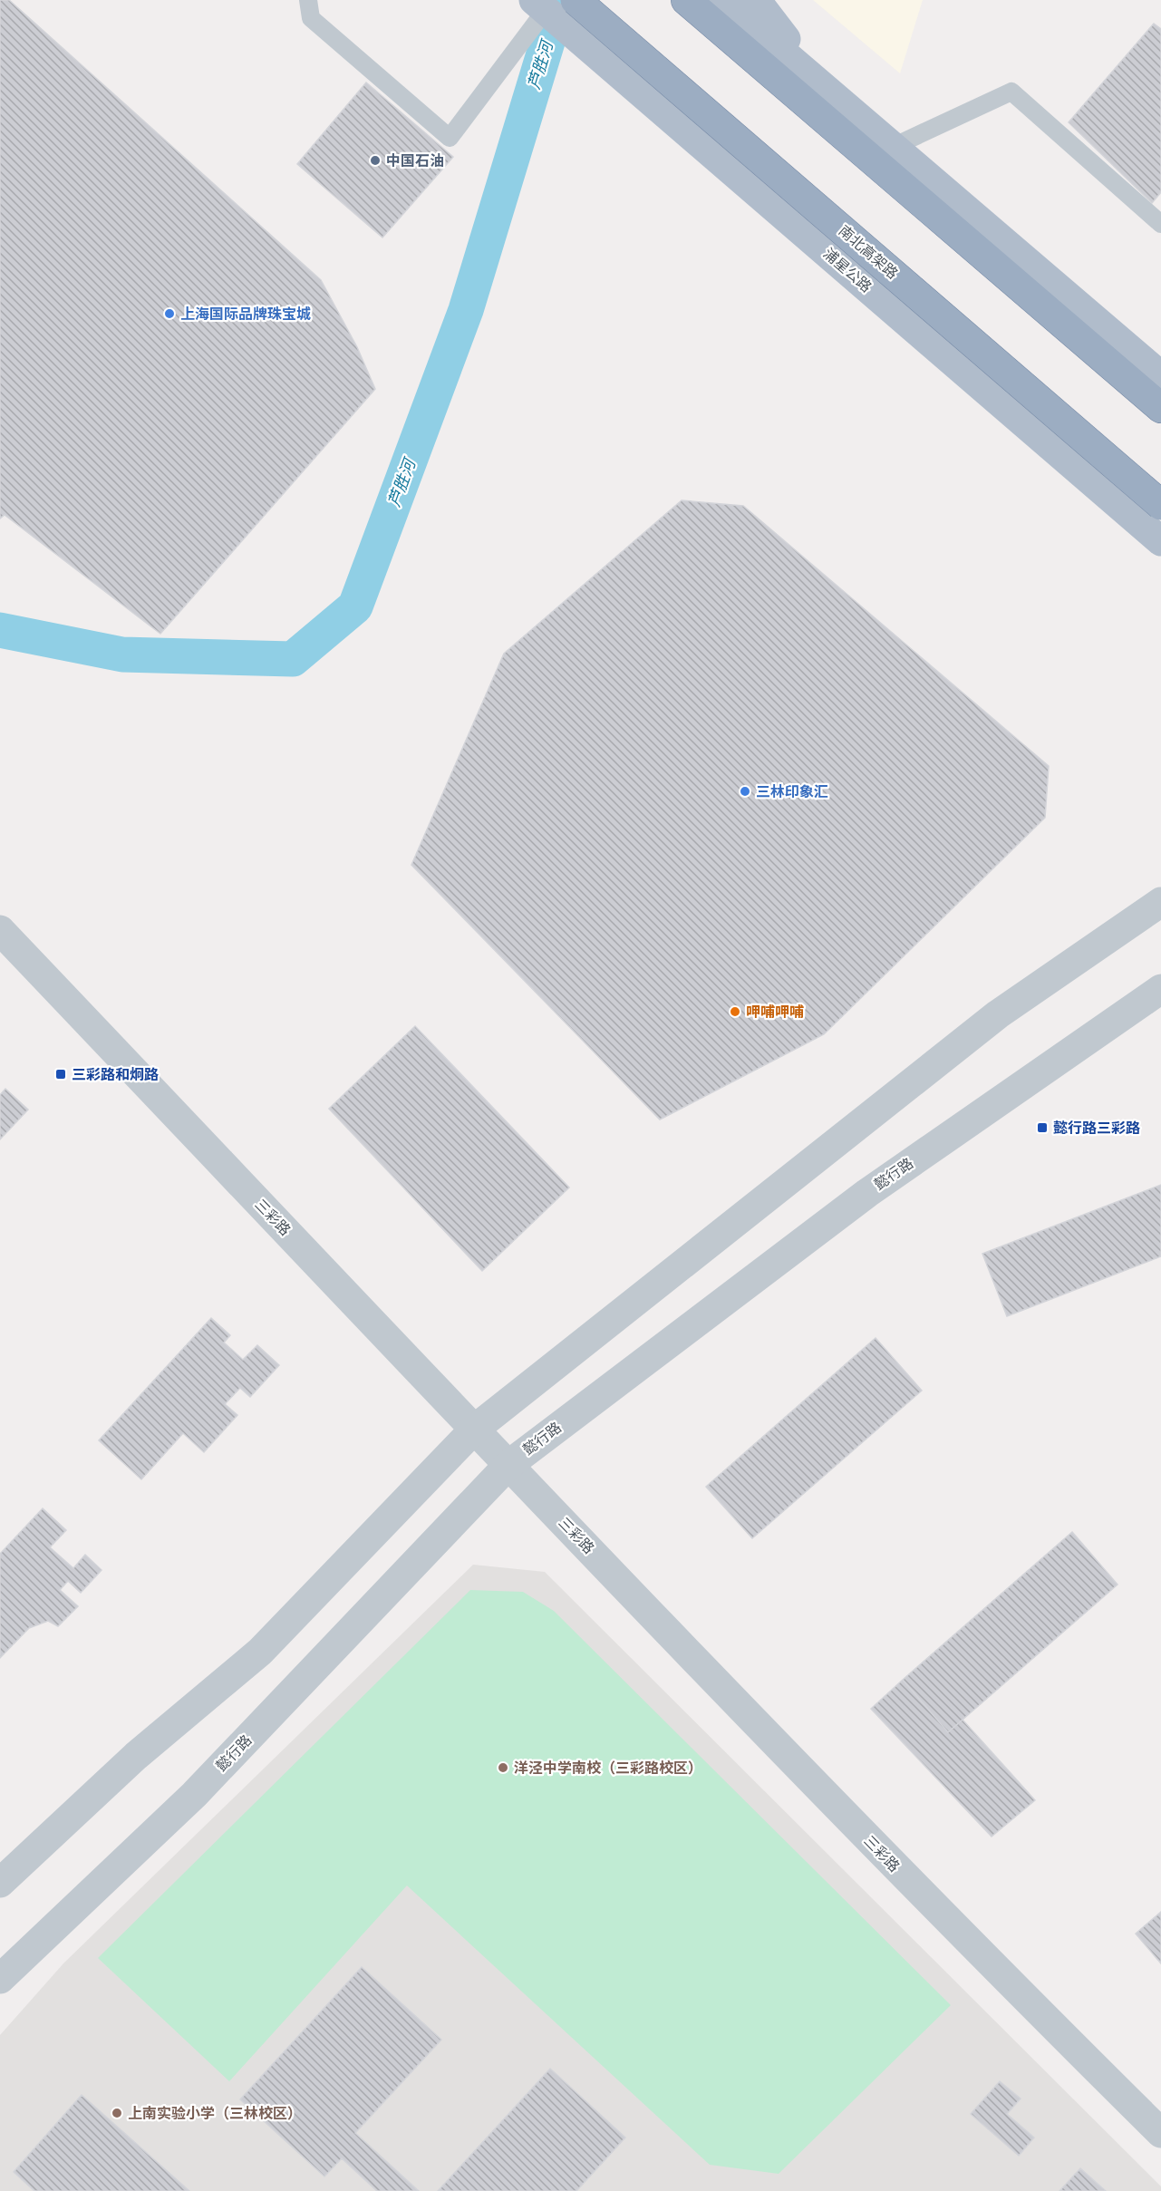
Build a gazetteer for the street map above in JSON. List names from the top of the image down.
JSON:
{
  "streets": {
    "highway": ["南北高架路"],
    "main road": ["浦星公路"],
    "street": ["懿行路", "三彩路"]
  },
  "crossings": [
    ["懿行路", "三彩路"]
  ],
  "water": ["芦胜河"],
  "places": {
    "other": [
      "中国石油",
      "上海国际品牌珠宝城",
      "三林印象汇",
      "呷哺呷哺",
      "洋泾中学南校（三彩路校区）",
      "上南实验小学（三林校区）"
    ],
    "transit": ["三彩路和炯路", "懿行路三彩路"]
  }
}
